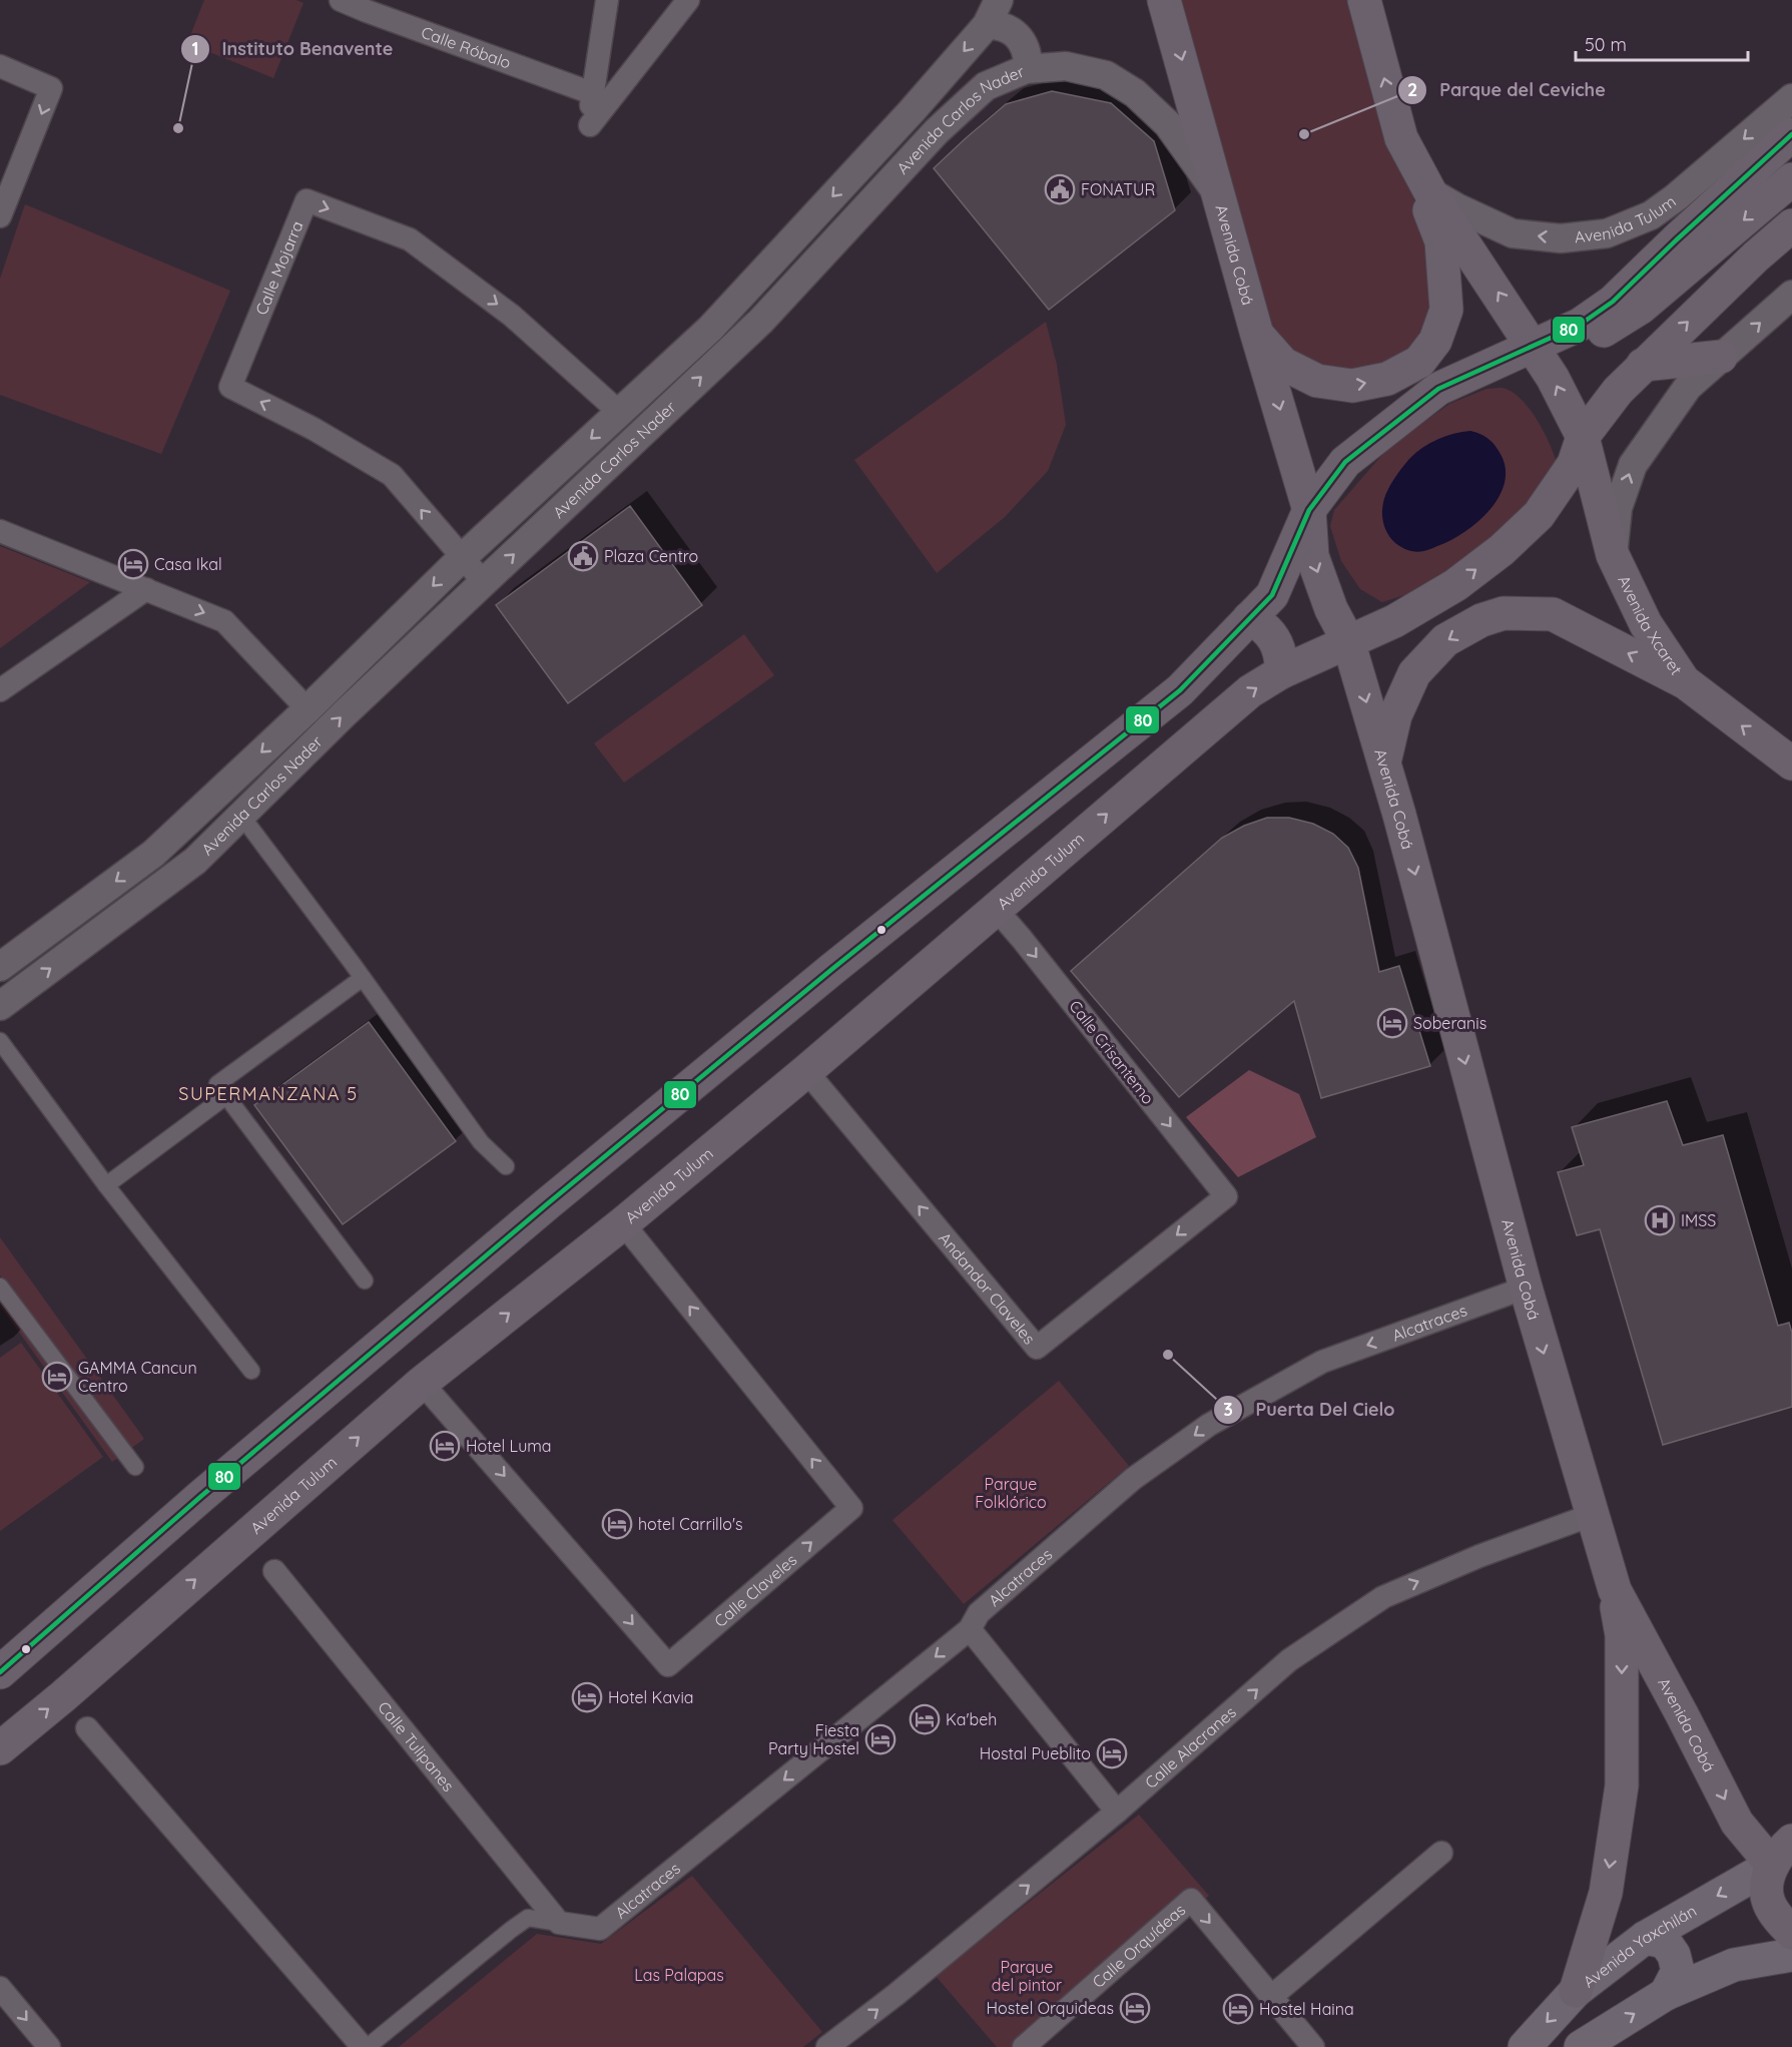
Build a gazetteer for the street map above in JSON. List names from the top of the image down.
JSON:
{
  "streets": {
    "main road": [
      "Avenida Tulum",
      "Avenida Cobá",
      "Avenida Xcaret",
      "Avenida Yaxchilán"
    ],
    "street": [
      "Calle Róbalo",
      "Avenida Carlos Nader",
      "Calle Mojarra",
      "Calle Crisantemo",
      "Andandor Claveles",
      "Alcatraces",
      "Calle Claveles",
      "Calle Tulipanes",
      "Calle Alacranes",
      "Calle Orquídeas"
    ]
  },
  "crossings": [
    ["Avenida Carlos Nader", "Avenida Cobá"],
    ["Avenida Carlos Nader", "Calle Mojarra"],
    ["Avenida Tulum", "Avenida Cobá"],
    ["Avenida Tulum", "Avenida Xcaret"],
    ["Avenida Tulum", "Calle Crisantemo"],
    ["Avenida Tulum", "Andandor Claveles"],
    ["Avenida Tulum", "Calle Claveles"],
    ["Avenida Cobá", "Alcatraces"],
    ["Avenida Cobá", "Calle Alacranes"],
    ["Avenida Cobá", "Avenida Yaxchilán"],
    ["Calle Crisantemo", "Andandor Claveles"],
    ["Alcatraces", "Calle Tulipanes"]
  ],
  "one_way": [
    "Avenida Xcaret",
    "Calle Crisantemo",
    "Alcatraces",
    "Calle Alacranes"
  ],
  "districts": ["SUPERMANZANA 5"],
  "parks": ["Parque Folklórico", "Parque del pintor", "Las Palapas"],
  "places": {
    "other": ["Instituto Benavente", "Parque del Ceviche", "Puerta Del Cielo"],
    "public building": ["FONATUR", "Plaza Centro"],
    "hotel": [
      "Casa Ikal",
      "Soberanis",
      "GAMMA Cancun Centro",
      "Hotel Luma",
      "hotel Carrillo's",
      "Hotel Kavia",
      "Ka'beh",
      "Fiesta Party Hostel",
      "Hostal Pueblito",
      "Hostel Orquideas",
      "Hostel Haina"
    ],
    "hospital": ["IMSS"]
  },
  "lines": ["transit line 80"],
  "scale_bar": "50 m"
}
